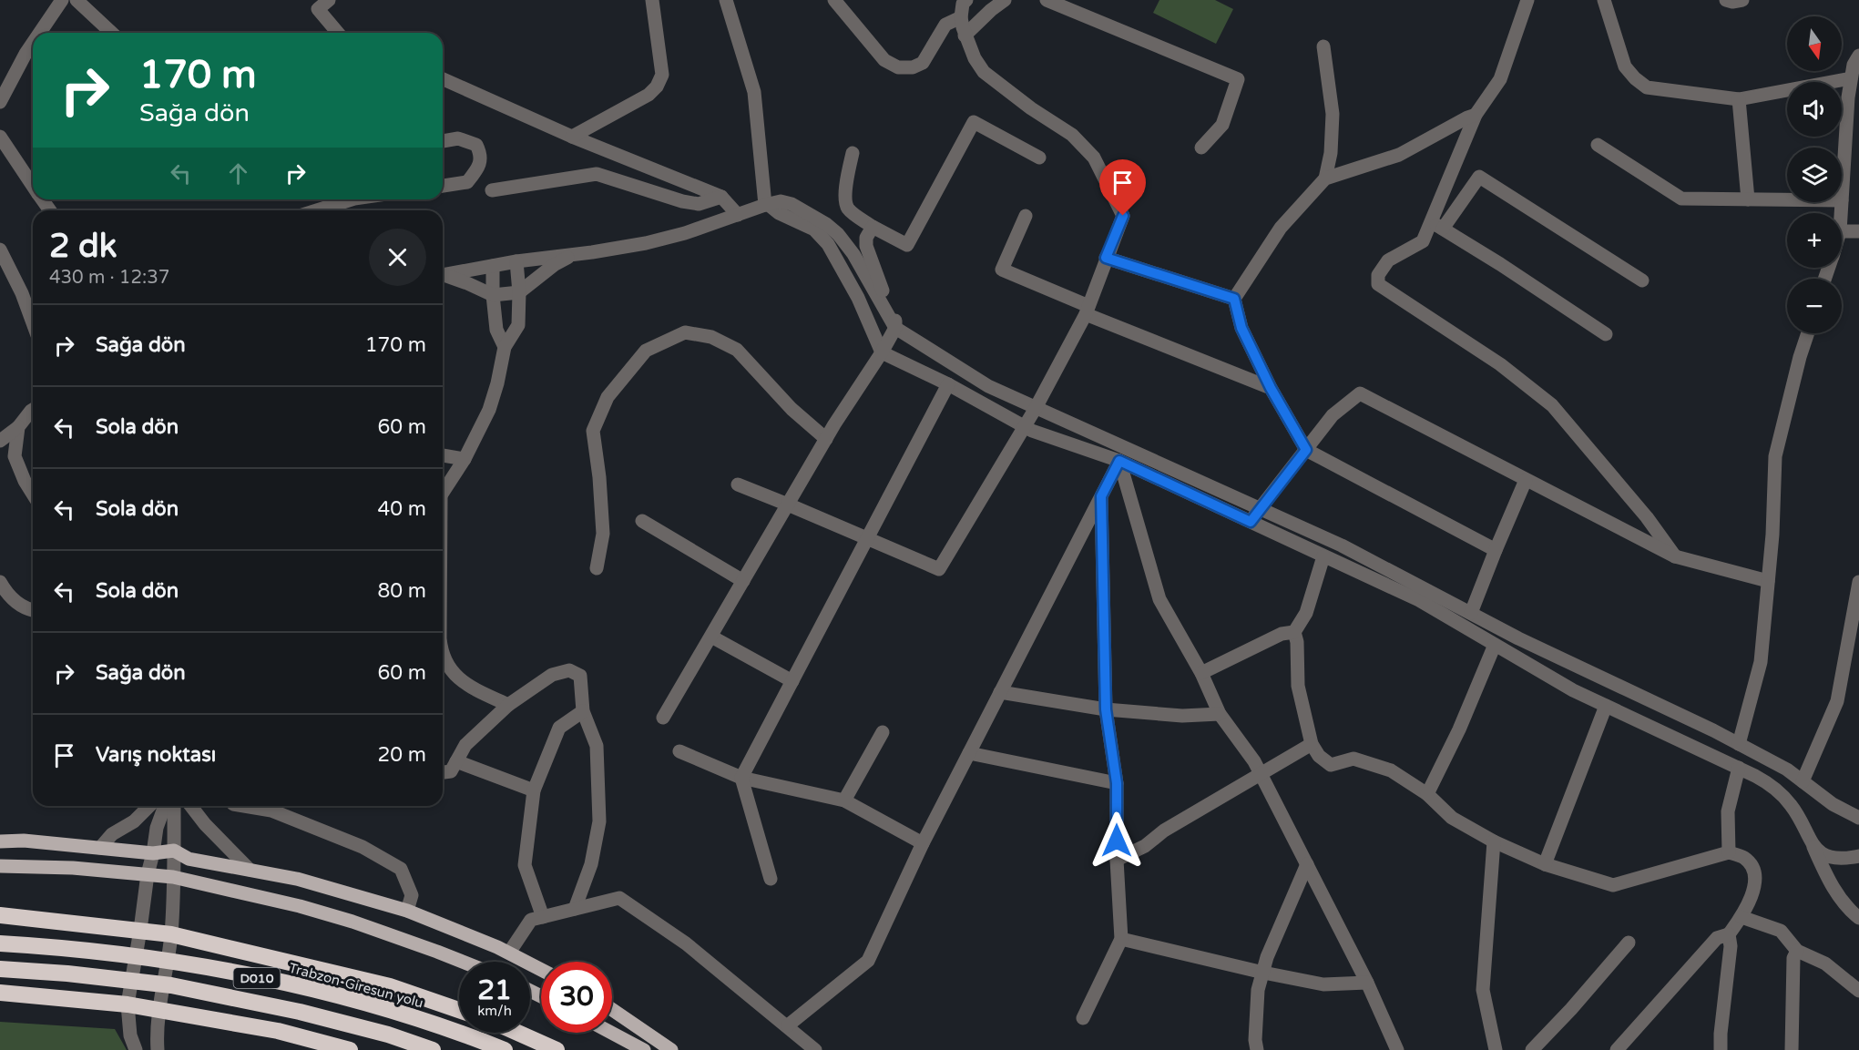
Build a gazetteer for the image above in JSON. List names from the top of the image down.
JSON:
{
  "streets": {
    "highway": ["D010", "Trabzon-Giresun yolu"]
  },
  "north": "bottom",
  "page": {
    "map_buttons": ["+", "−"],
    "turn": ["170 m", "Sağa dön"],
    "heading": ["2 dk", "430 m · 12:37"],
    "list": [
      {
        "name": "Sağa dön",
        "value": "170 m"
      },
      {
        "name": "Sola dön",
        "value": "60 m"
      },
      {
        "name": "Sola dön",
        "value": "40 m"
      },
      {
        "name": "Sola dön",
        "value": "80 m"
      },
      {
        "name": "Sağa dön",
        "value": "60 m"
      },
      {
        "name": "Varış noktası",
        "value": "20 m"
      }
    ],
    "speed": "21 km/h",
    "limit": "30"
  }
}
